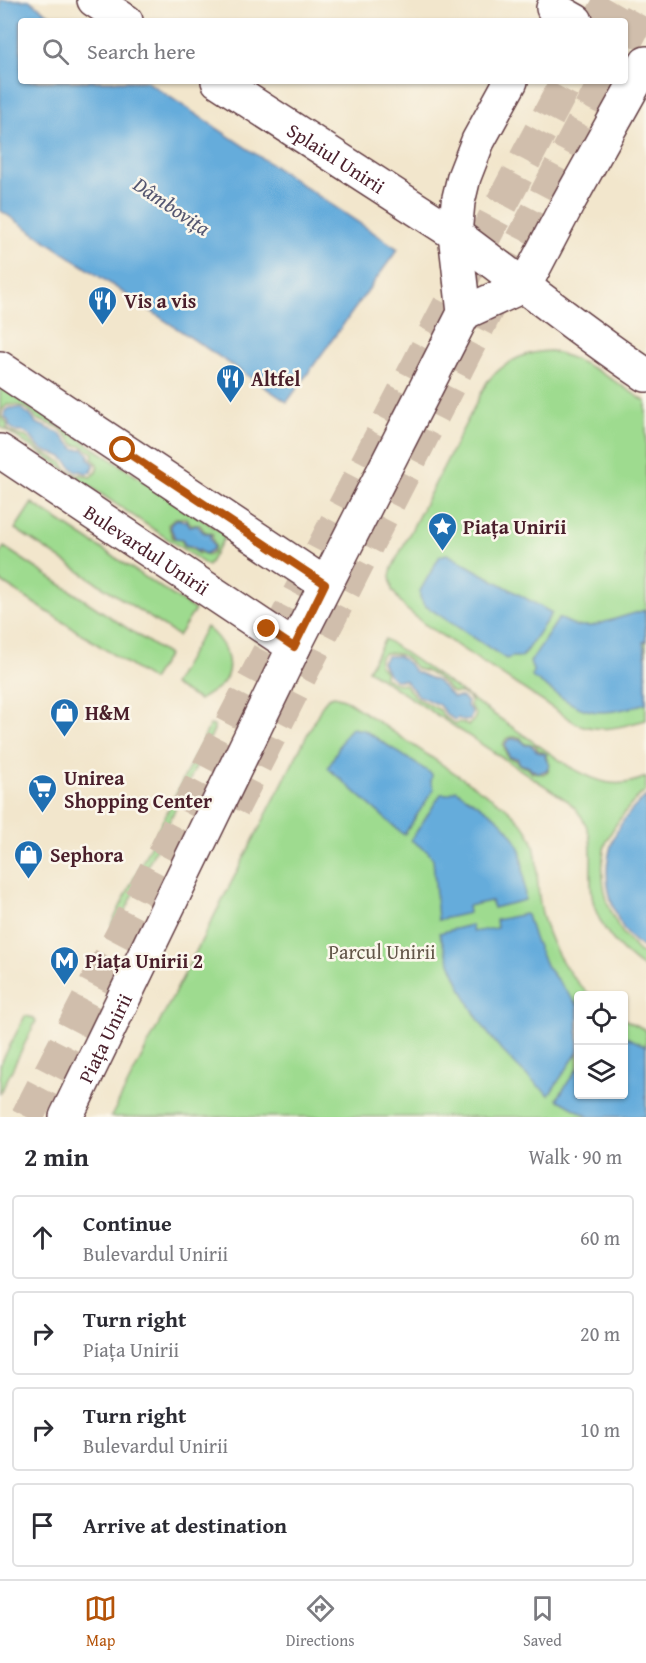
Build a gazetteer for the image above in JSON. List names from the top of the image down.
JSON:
{
  "streets": {
    "main road": ["Splaiul Unirii", "Bulevardul Unirii", "Piața Unirii"]
  },
  "crossings": [
    ["Bulevardul Unirii", "Piața Unirii"]
  ],
  "water": ["Dâmbovița"],
  "parks": ["Parcul Unirii"],
  "places": {
    "restaurant": ["Vis a vis", "Altfel"],
    "place": ["Piața Unirii"],
    "shop": ["H&M", "Sephora"],
    "supermarket": ["Unirea Shopping Center"],
    "metro station": ["Piața Unirii 2"]
  },
  "page": {
    "search": "Search here",
    "heading": ["2 min", "Walk · 90 m"],
    "list": [
      ["Continue", "Bulevardul Unirii", "60 m"],
      ["Turn right", "Piața Unirii", "20 m"],
      ["Turn right", "Bulevardul Unirii", "10 m"],
      "Arrive at destination"
    ],
    "nav": ["Map", "Directions", "Saved"]
  }
}
